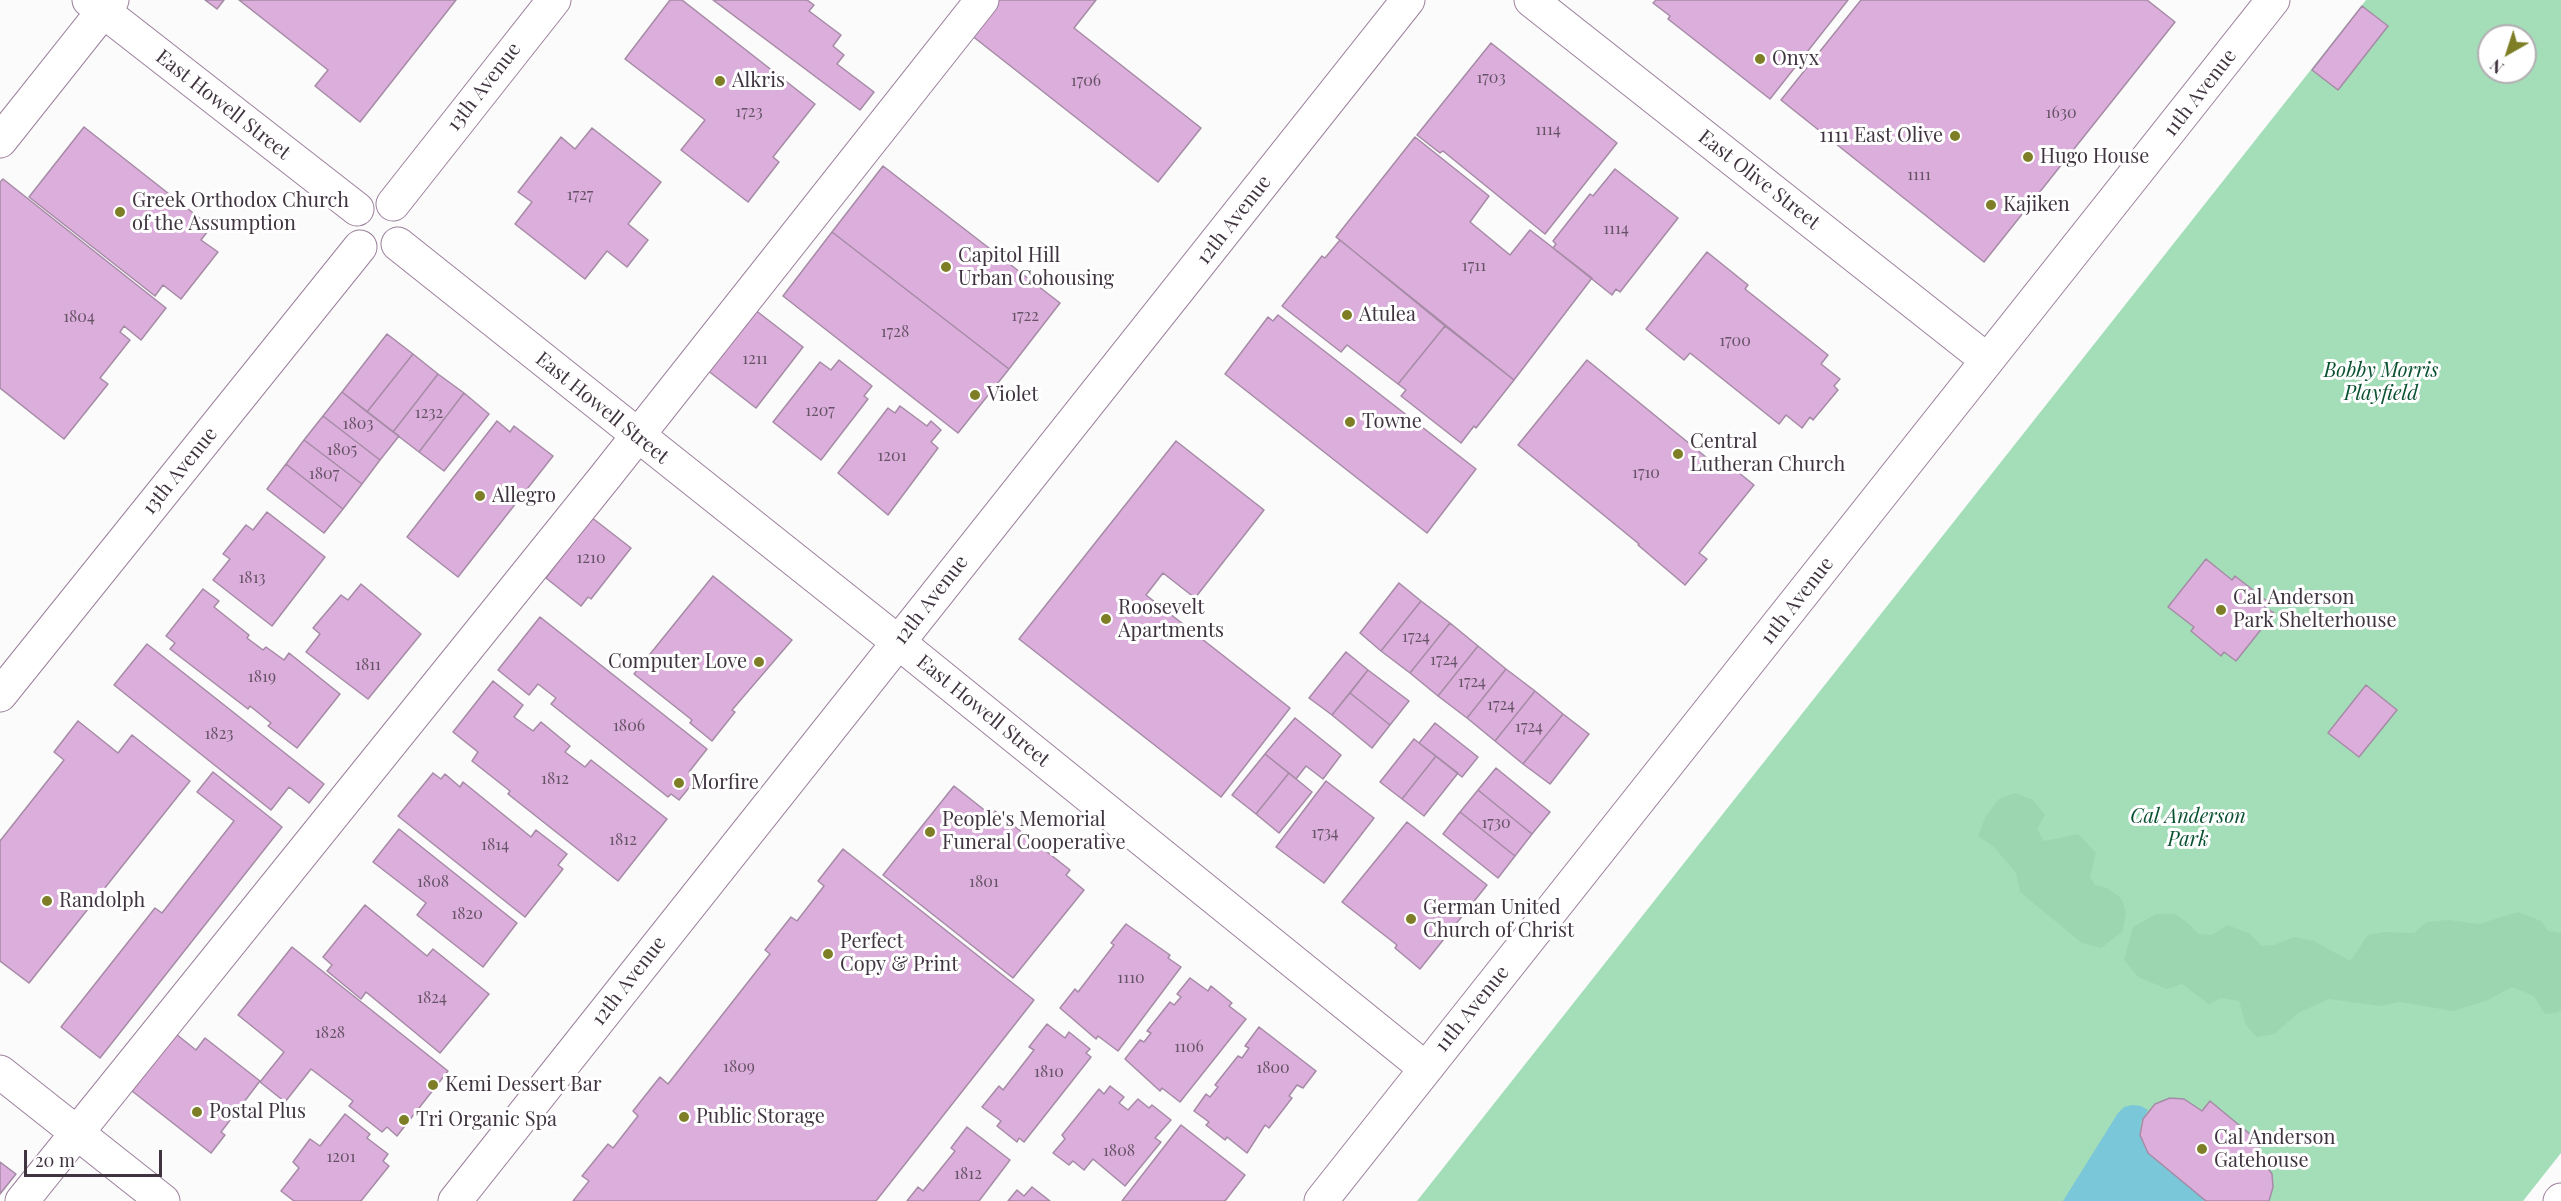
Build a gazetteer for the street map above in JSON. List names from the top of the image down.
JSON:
{
  "streets": {
    "street": [
      "13th Avenue",
      "11th Avenue",
      "East Howell Street",
      "East Olive Street",
      "12th Avenue"
    ]
  },
  "crossings": [
    ["13th Avenue", "East Howell Street"],
    ["11th Avenue", "East Howell Street"],
    ["11th Avenue", "East Olive Street"],
    ["East Howell Street", "12th Avenue"]
  ],
  "parks": ["Bobby Morris Playfield", "Cal Anderson Park"],
  "places": [
    "Onyx",
    "Alkris",
    "1111 East Olive",
    "Hugo House",
    "Kajiken",
    "Greek Orthodox Church of the Assumption",
    "Capitol Hill Urban Cohousing",
    "Atulea",
    "Violet",
    "Towne",
    "Central Lutheran Church",
    "Allegro",
    "Cal Anderson Park Shelterhouse",
    "Roosevelt Apartments",
    "Computer Love",
    "Morfire",
    "People's Memorial Funeral Cooperative",
    "Randolph",
    "German United Church of Christ",
    "Perfect Copy & Print",
    "Kemi Dessert Bar",
    "Postal Plus",
    "Public Storage",
    "Tri Organic Spa",
    "Cal Anderson Gatehouse"
  ],
  "house_numbers": [
    "1703",
    "1706",
    "1723",
    "1630",
    "1114",
    "1111",
    "1727",
    "1114",
    "1711",
    "1722",
    "1804",
    "1728",
    "1700",
    "1211",
    "1207",
    "1232",
    "1803",
    "1805",
    "1201",
    "1710",
    "1807",
    "1210",
    "1813",
    "1724",
    "1724",
    "1811",
    "1819",
    "1724",
    "1724",
    "1806",
    "1724",
    "1823",
    "1812",
    "1730",
    "1734",
    "1812",
    "1814",
    "1808",
    "1801",
    "1820",
    "1110",
    "1824",
    "1828",
    "1106",
    "1809",
    "1800",
    "1810",
    "1808",
    "1201",
    "1812"
  ],
  "scale_bar": "20 m",
  "north": "bottom left"
}
